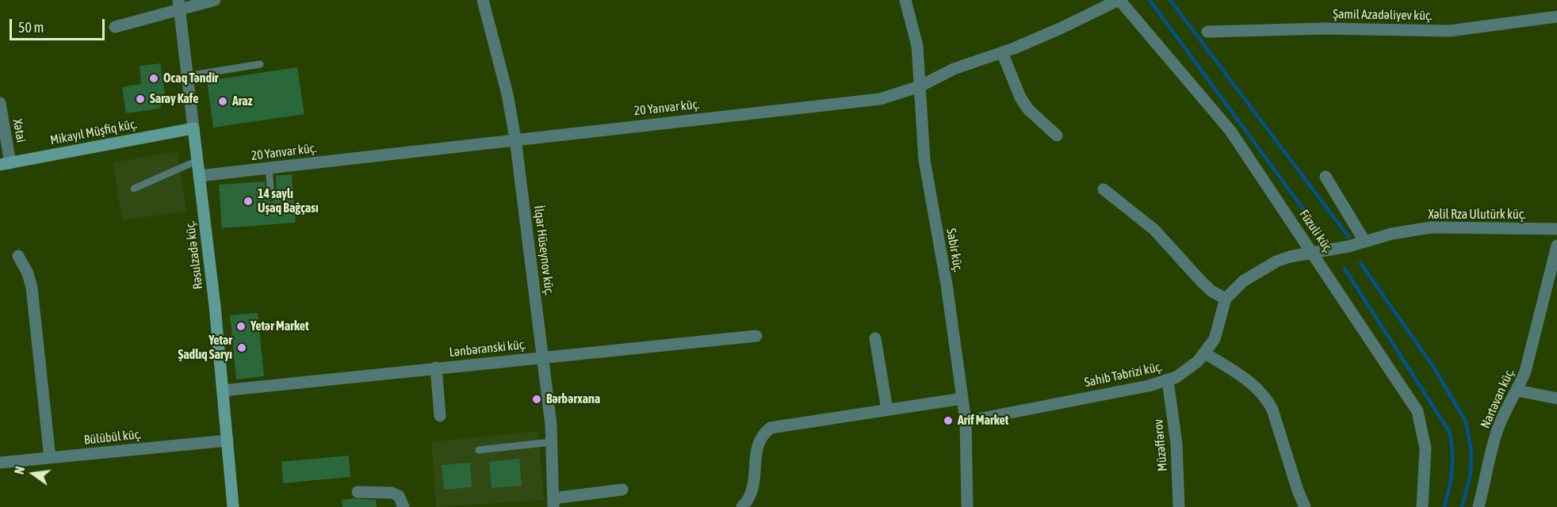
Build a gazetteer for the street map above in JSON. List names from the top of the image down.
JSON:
{
  "streets": {
    "main road": ["Mikayıl Müşfiq küç.", "Rəsulzadə küç."],
    "street": [
      "Şamil Azadəliyev küç.",
      "20 Yanvar küç.",
      "Xətai",
      "Xəlil Rza Ulutürk küç.",
      "Füzuli küç.",
      "İlqar Hüseynov küç.",
      "Sabir küç.",
      "Lənbəranski küç.",
      "Sahib Təbrizi küç.",
      "Nartəvan küç.",
      "Bülübül küç.",
      "Müzəffərov"
    ]
  },
  "crossings": [
    ["20 Yanvar küç.", "Füzuli küç."],
    ["20 Yanvar küç.", "İlqar Hüseynov küç."],
    ["20 Yanvar küç.", "Sabir küç."],
    ["20 Yanvar küç.", "Rəsulzadə küç."],
    ["Xətai", "Mikayıl Müşfiq küç."],
    ["Mikayıl Müşfiq küç.", "Rəsulzadə küç."],
    ["Xəlil Rza Ulutürk küç.", "Füzuli küç."],
    ["Xəlil Rza Ulutürk küç.", "Sahib Təbrizi küç."],
    ["Füzuli küç.", "Sahib Təbrizi küç."],
    ["İlqar Hüseynov küç.", "Lənbəranski küç."],
    ["Sabir küç.", "Sahib Təbrizi küç."],
    ["Rəsulzadə küç.", "Lənbəranski küç."],
    ["Rəsulzadə küç.", "Bülübül küç."],
    ["Sahib Təbrizi küç.", "Müzəffərov"]
  ],
  "places": [
    "Ocaq Təndir",
    "Saray Kafe",
    "Araz",
    "14 saylı Uşaq Bağçası",
    "Yetər Market",
    "Yetər Şadlıq Saryı",
    "Bərbərxana",
    "Arif Market"
  ],
  "scale_bar": "50 m",
  "north": "left"
}
